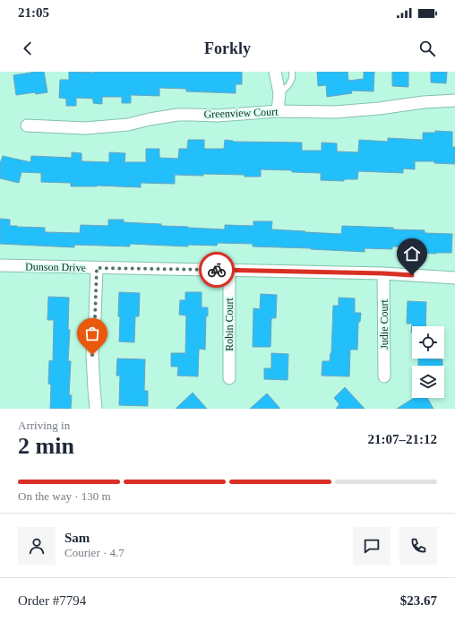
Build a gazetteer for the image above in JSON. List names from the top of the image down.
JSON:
{
  "streets": {
    "street": [
      "Greenview Court",
      "Dunson Drive",
      "Robin Court",
      "Judie Court"
    ]
  },
  "crossings": [
    ["Dunson Drive", "Robin Court"],
    ["Dunson Drive", "Judie Court"]
  ],
  "page": {
    "status": "21:05",
    "header": "Forkly",
    "heading": ["2 min", "Arriving in", "21:07–21:12"],
    "panel": [
      "Sam",
      "Courier · 4.7",
      "Order #7794",
      "$23.67"
    ],
    "bar": "On the way · 130 m"
  }
}
